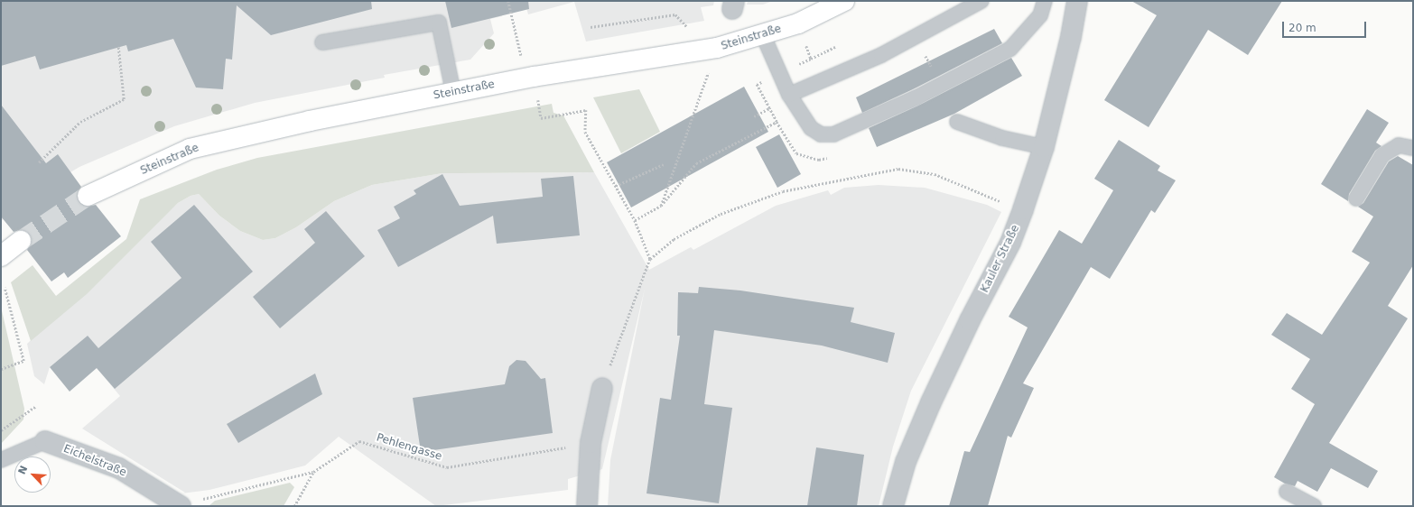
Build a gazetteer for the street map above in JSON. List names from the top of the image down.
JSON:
{
  "streets": {
    "main road": ["Steinstraße"],
    "street": ["Kauler Straße", "Eichelstraße"],
    "path": ["Pehlengasse"]
  },
  "scale_bar": "20 m",
  "north": "top left"
}
